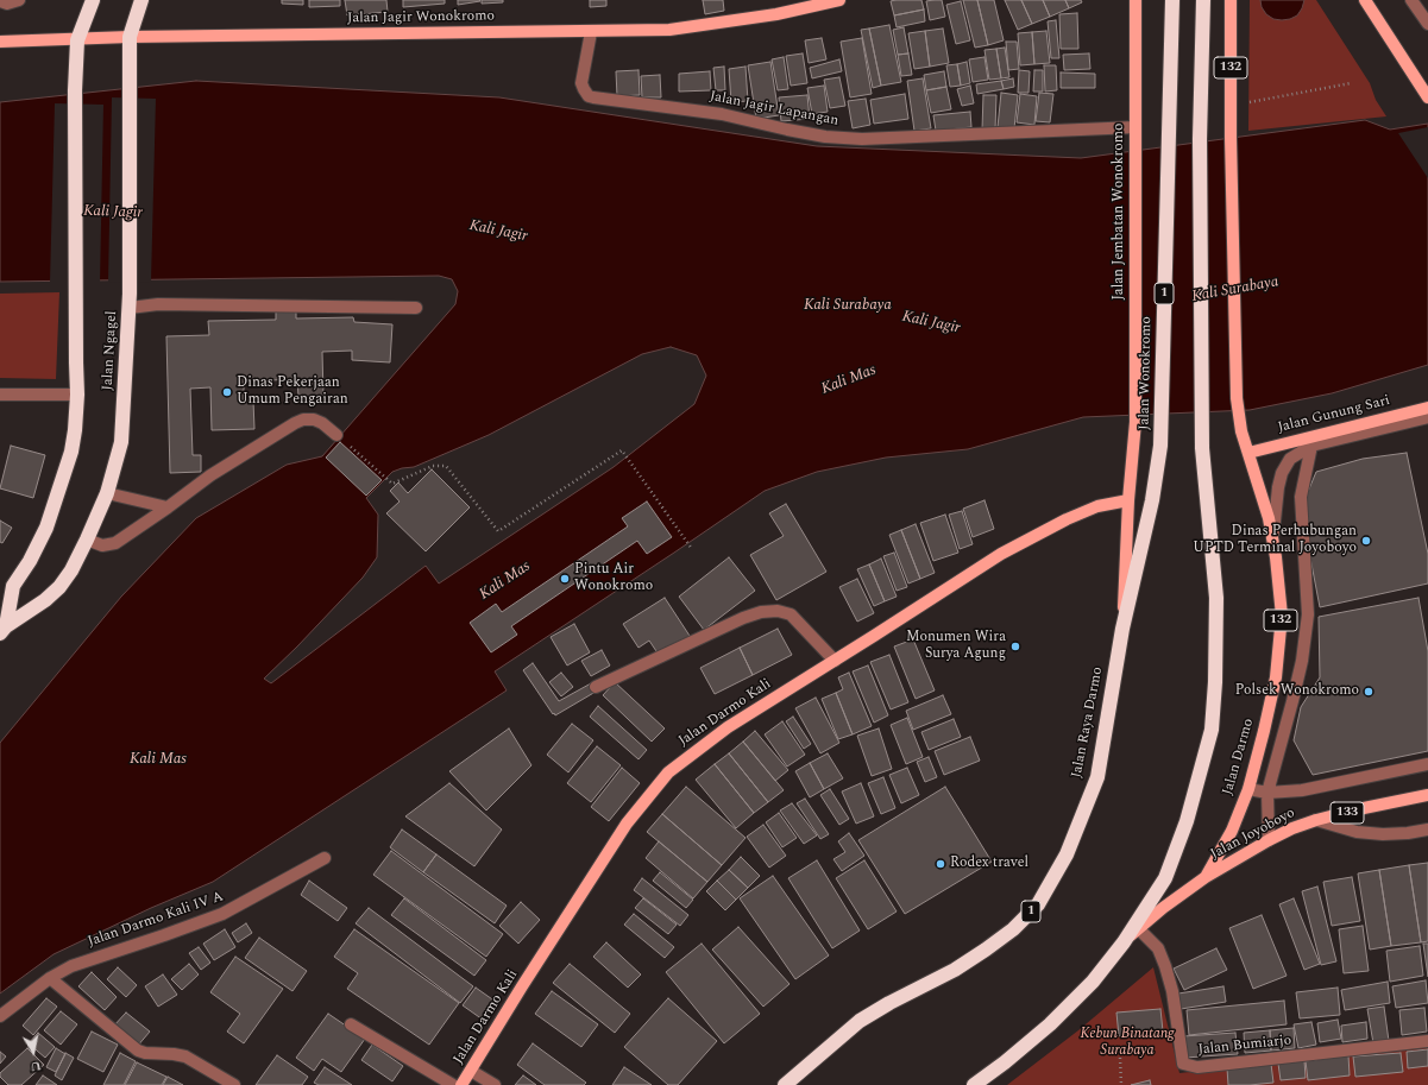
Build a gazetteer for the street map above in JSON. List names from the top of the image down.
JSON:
{
  "streets": {
    "highway": [
      "1",
      "Jalan Ngagel",
      "Jalan Wonokromo",
      "Jalan Raya Darmo"
    ],
    "main road": [
      "Jalan Jagir Wonokromo",
      "132",
      "Jalan Jembatan Wonokromo",
      "Jalan Gunung Sari",
      "Jalan Darmo Kali",
      "Jalan Darmo",
      "133",
      "Jalan Joyoboyo"
    ],
    "street": ["Jalan Jagir Lapangan", "Jalan Darmo Kali IV A", "Jalan Bumiarjo"]
  },
  "crossings": [
    ["Jalan Jagir Wonokromo", "Jalan Jagir Lapangan"],
    ["Jalan Jagir Wonokromo", "Jalan Ngagel"],
    ["132", "Jalan Gunung Sari"],
    ["132", "Jalan Darmo"],
    ["Jalan Jagir Lapangan", "Jalan Jembatan Wonokromo"],
    ["Jalan Jembatan Wonokromo", "Jalan Raya Darmo"],
    ["Jalan Wonokromo", "Jalan Raya Darmo"],
    ["Jalan Gunung Sari", "Jalan Darmo"],
    ["Jalan Darmo Kali", "Jalan Raya Darmo"],
    ["Jalan Darmo", "Jalan Joyoboyo"],
    ["Jalan Darmo", "Jalan Bumiarjo"]
  ],
  "water": ["Kali Jagir", "Kali Surabaya", "Kali Mas"],
  "parks": ["Kebun Binatang Surabaya"],
  "places": [
    "Dinas Pekerjaan Umum Pengairan",
    "Dinas Perhubungan UPTD Terminal Joyoboyo",
    "Pintu Air Wonokromo",
    "Monumen Wira Surya Agung",
    "Polsek Wonokromo",
    "Rodex travel"
  ],
  "north": "bottom"
}
